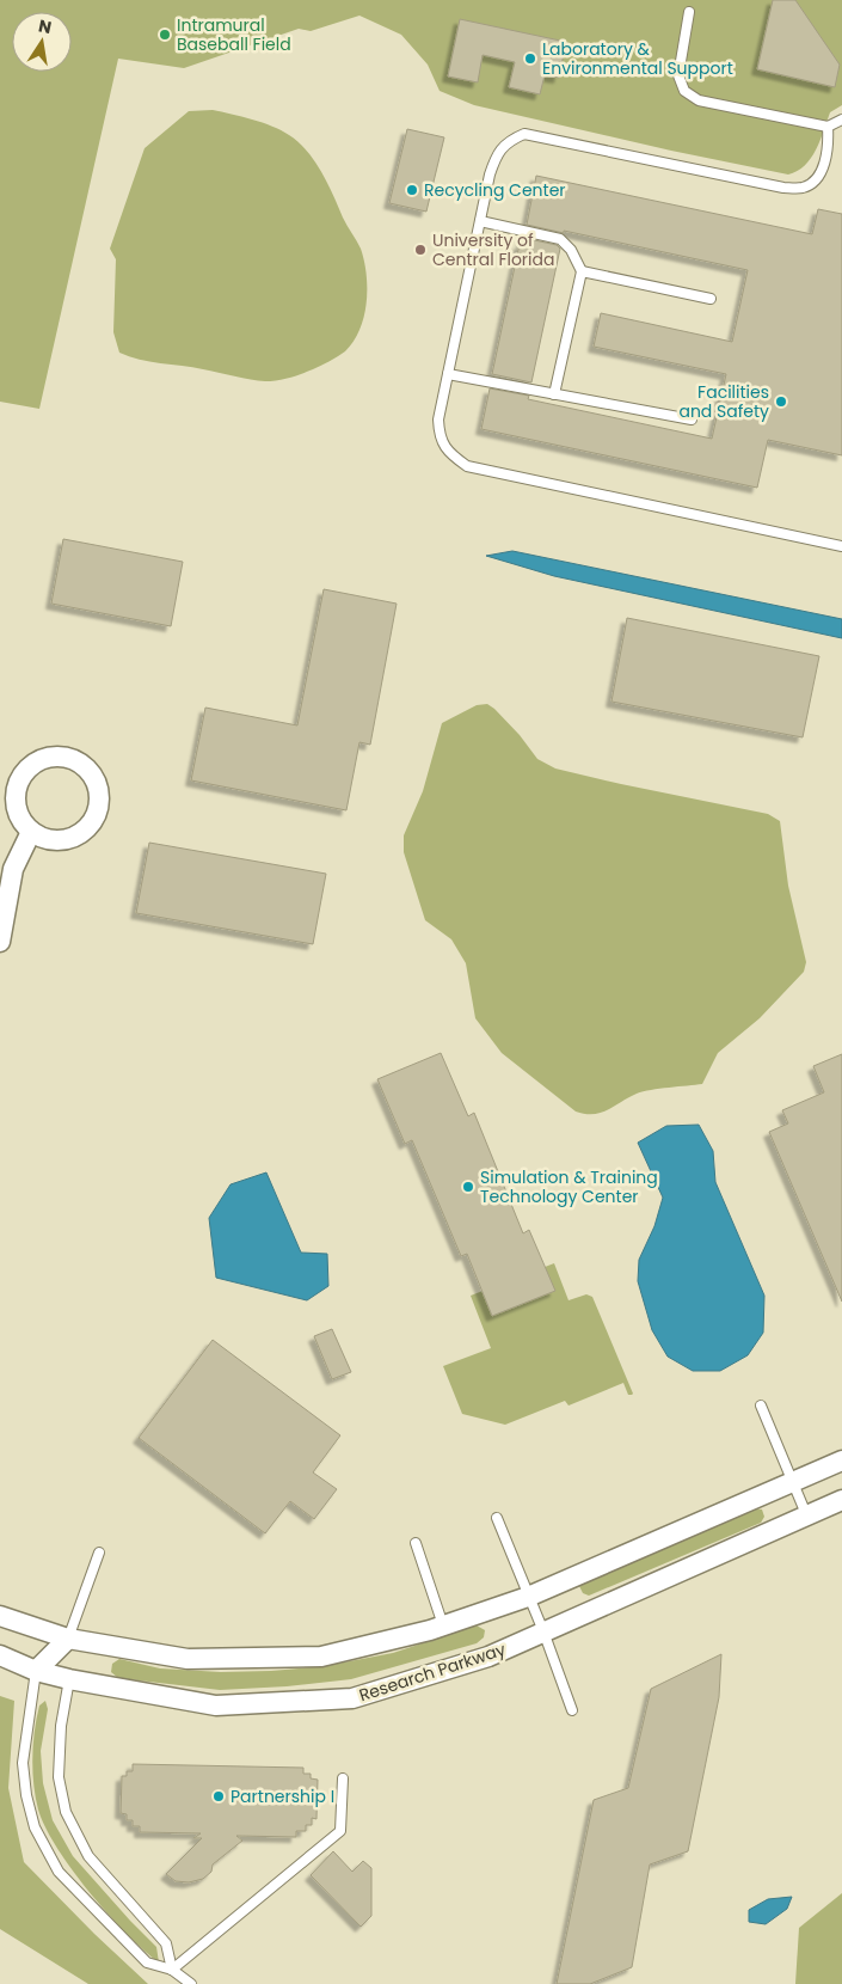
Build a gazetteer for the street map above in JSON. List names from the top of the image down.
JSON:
{
  "streets": {
    "street": ["Research Parkway"]
  },
  "places": [
    "Intramural Baseball Field",
    "Laboratory & Environmental Support",
    "Recycling Center",
    "University of Central Florida",
    "Facilities and Safety",
    "Simulation & Training Technology Center",
    "Partnership I"
  ],
  "north": "top"
}
